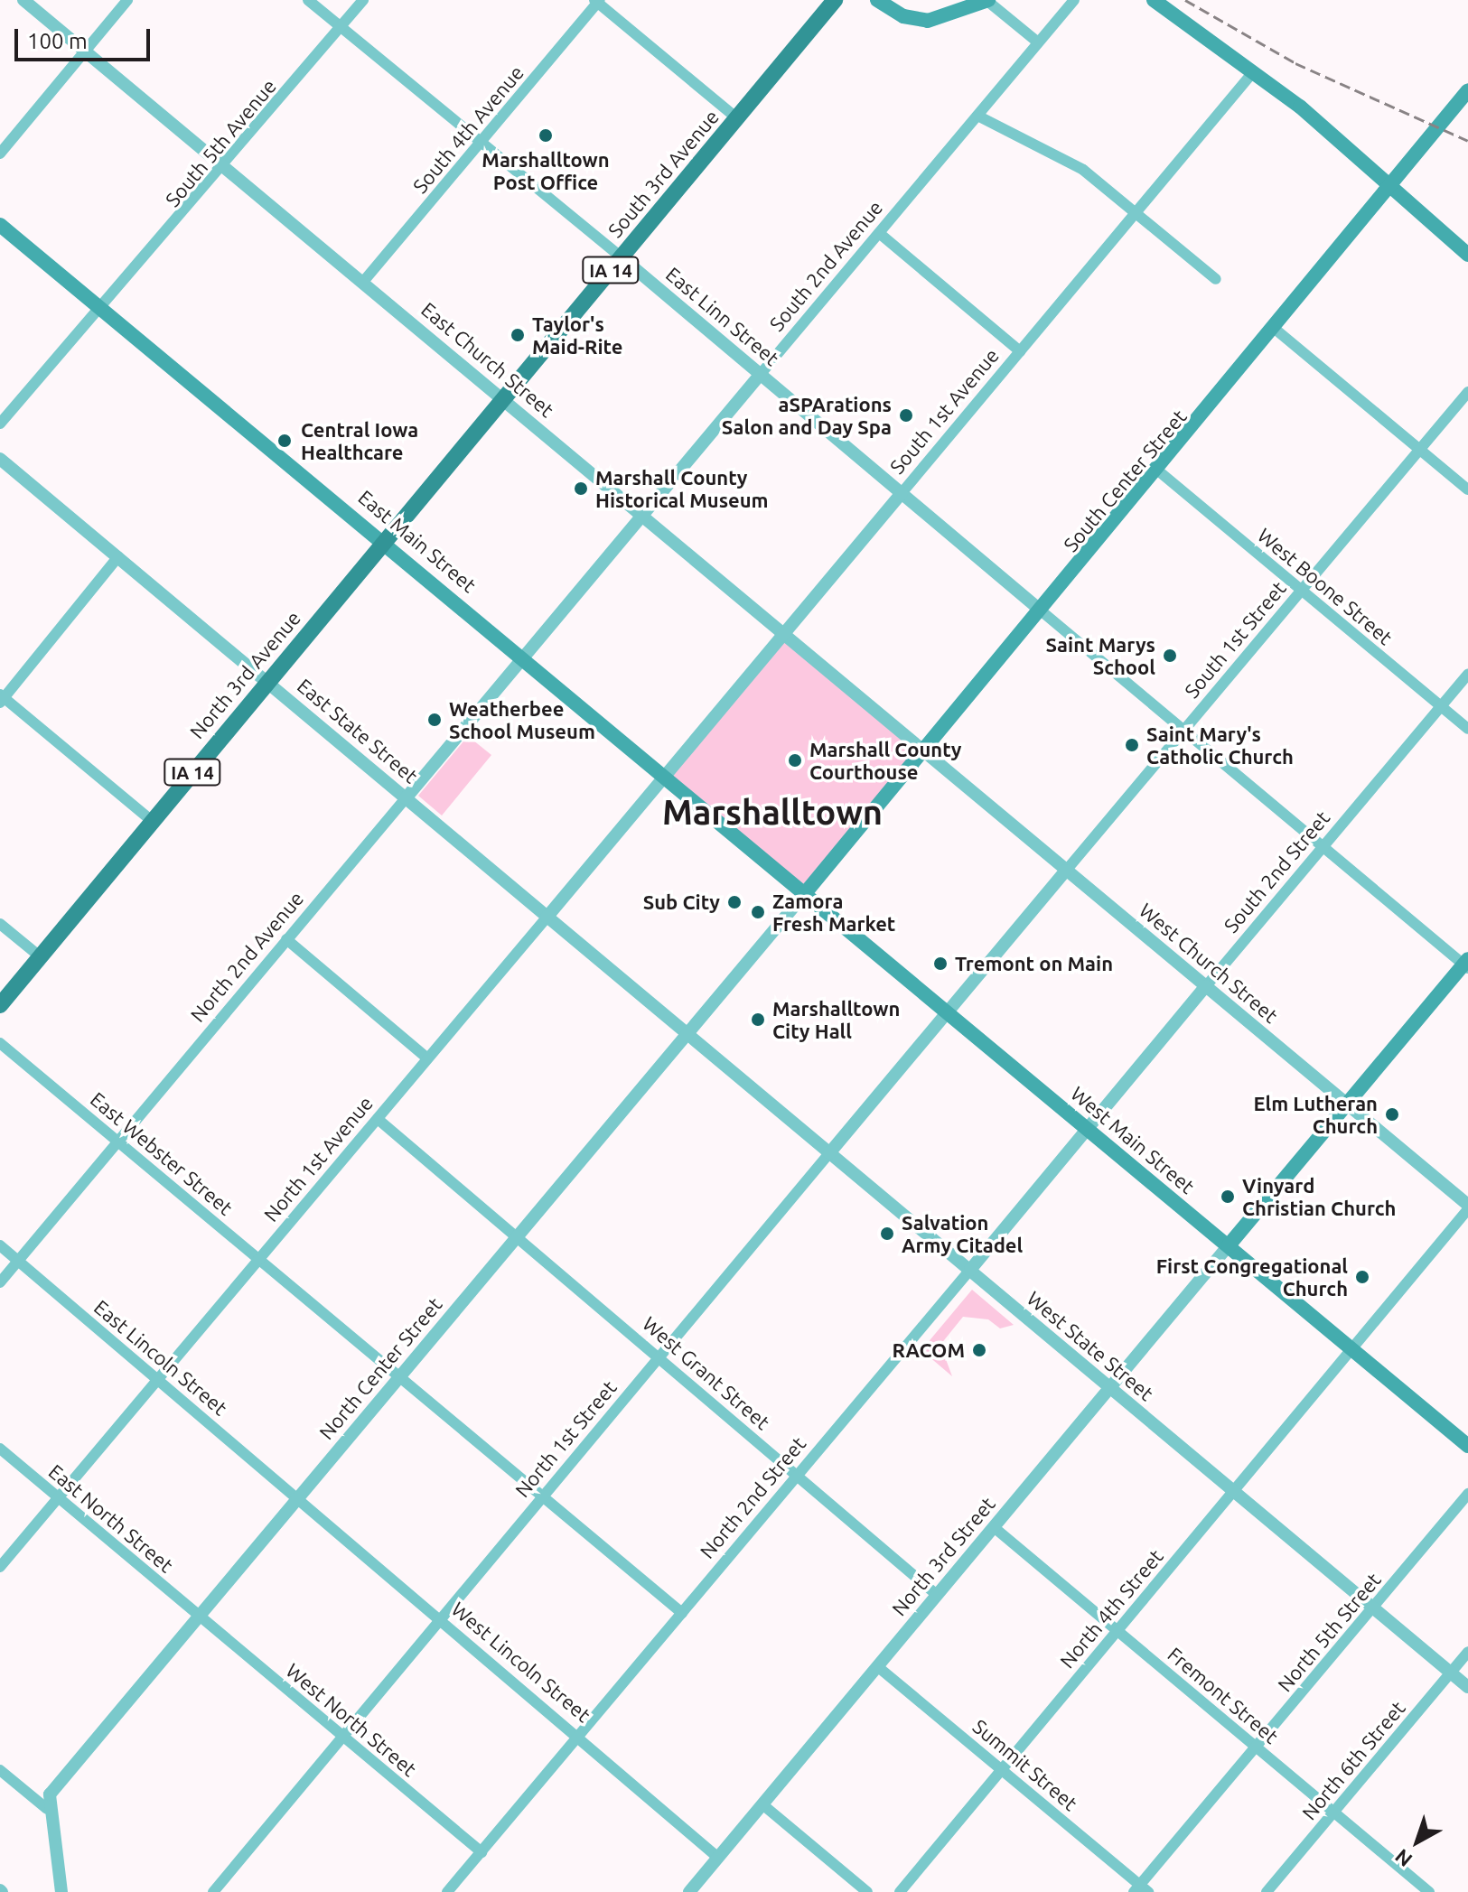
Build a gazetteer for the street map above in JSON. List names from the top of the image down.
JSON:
{
  "streets": {
    "main road": [
      "South 3rd Avenue",
      "IA 14",
      "South Center Street",
      "East Main Street",
      "North 3rd Avenue",
      "West Main Street"
    ],
    "street": [
      "South 4th Avenue",
      "South 5th Avenue",
      "South 2nd Avenue",
      "East Linn Street",
      "East Church Street",
      "South 1st Avenue",
      "West Boone Street",
      "South 1st Street",
      "East State Street",
      "South 2nd Street",
      "North 2nd Avenue",
      "West Church Street",
      "East Webster Street",
      "North 1st Avenue",
      "West State Street",
      "East Lincoln Street",
      "North Center Street",
      "West Grant Street",
      "North 1st Street",
      "North 2nd Street",
      "East North Street",
      "North 3rd Street",
      "North 4th Street",
      "North 5th Street",
      "West Lincoln Street",
      "Fremont Street",
      "West North Street",
      "North 6th Street",
      "Summit Street"
    ]
  },
  "crossings": [
    ["South 4th Avenue", "East Linn Street"],
    ["South 4th Avenue", "East Church Street"],
    ["South 5th Avenue", "East Linn Street"],
    ["South 5th Avenue", "East Church Street"],
    ["South 5th Avenue", "East Main Street"],
    ["South 3rd Avenue", "East Linn Street"],
    ["South 3rd Avenue", "East Church Street"],
    ["South 3rd Avenue", "East Main Street"],
    ["South 3rd Avenue", "North 3rd Avenue"],
    ["South 2nd Avenue", "East Linn Street"],
    ["South 2nd Avenue", "East Church Street"],
    ["South 2nd Avenue", "East Main Street"],
    ["South 2nd Avenue", "North 2nd Avenue"],
    ["East Linn Street", "South 1st Avenue"],
    ["East Linn Street", "South Center Street"],
    ["East Church Street", "South 1st Avenue"],
    ["East Church Street", "South Center Street"],
    ["East Church Street", "West Church Street"],
    ["South 1st Avenue", "East Main Street"],
    ["South 1st Avenue", "North 1st Avenue"],
    ["South Center Street", "East Main Street"],
    ["South Center Street", "West Boone Street"],
    ["South Center Street", "West Church Street"],
    ["South Center Street", "West Main Street"],
    ["South Center Street", "North Center Street"],
    ["East Main Street", "North 3rd Avenue"],
    ["East Main Street", "North 2nd Avenue"],
    ["East Main Street", "West Main Street"],
    ["East Main Street", "North 1st Avenue"],
    ["East Main Street", "North Center Street"],
    ["West Boone Street", "South 1st Street"],
    ["West Boone Street", "South 2nd Street"],
    ["South 1st Street", "West Church Street"],
    ["South 1st Street", "West Main Street"],
    ["South 1st Street", "North 1st Street"],
    ["North 3rd Avenue", "East State Street"],
    ["East State Street", "North 2nd Avenue"],
    ["East State Street", "North 1st Avenue"],
    ["East State Street", "West State Street"],
    ["East State Street", "North Center Street"],
    ["South 2nd Street", "West Church Street"],
    ["South 2nd Street", "West Main Street"],
    ["South 2nd Street", "North 2nd Street"],
    ["North 2nd Avenue", "East Webster Street"],
    ["North 2nd Avenue", "East Lincoln Street"],
    ["West Church Street", "North 4th Street"],
    ["West Main Street", "North Center Street"],
    ["West Main Street", "North 1st Street"],
    ["West Main Street", "North 2nd Street"],
    ["West Main Street", "North 3rd Street"],
    ["West Main Street", "North 4th Street"],
    ["East Webster Street", "North 1st Avenue"],
    ["East Webster Street", "North Center Street"],
    ["East Webster Street", "North 1st Street"],
    ["East Webster Street", "North 2nd Street"],
    ["North 1st Avenue", "East Lincoln Street"],
    ["North 1st Avenue", "West Grant Street"],
    ["North 1st Avenue", "East North Street"],
    ["West State Street", "North Center Street"],
    ["West State Street", "North 1st Street"],
    ["West State Street", "North 2nd Street"],
    ["West State Street", "North 3rd Street"],
    ["West State Street", "North 4th Street"],
    ["West State Street", "North 5th Street"],
    ["West State Street", "North 6th Street"],
    ["East Lincoln Street", "North Center Street"],
    ["East Lincoln Street", "West Lincoln Street"],
    ["North Center Street", "West Grant Street"],
    ["North Center Street", "East North Street"],
    ["North Center Street", "West Lincoln Street"],
    ["North Center Street", "West North Street"],
    ["West Grant Street", "North 1st Street"],
    ["West Grant Street", "North 2nd Street"],
    ["West Grant Street", "North 3rd Street"],
    ["North 1st Street", "West Lincoln Street"],
    ["North 1st Street", "West North Street"],
    ["North 2nd Street", "West Lincoln Street"],
    ["North 2nd Street", "West North Street"],
    ["East North Street", "West North Street"],
    ["North 3rd Street", "West Lincoln Street"],
    ["North 3rd Street", "Fremont Street"],
    ["North 3rd Street", "Summit Street"],
    ["North 4th Street", "Fremont Street"],
    ["North 4th Street", "Summit Street"],
    ["North 5th Street", "Fremont Street"],
    ["North 5th Street", "Summit Street"],
    ["Fremont Street", "North 6th Street"]
  ],
  "districts": ["Marshalltown"],
  "places": [
    "Marshalltown Post Office",
    "Taylor's Maid-Rite",
    "aSPArations Salon and Day Spa",
    "Central Iowa Healthcare",
    "Marshall County Historical Museum",
    "Saint Marys School",
    "Weatherbee School Museum",
    "Saint Mary's Catholic Church",
    "Marshall County Courthouse",
    "Sub City",
    "Zamora Fresh Market",
    "Tremont on Main",
    "Marshalltown City Hall",
    "Elm Lutheran Church",
    "Vinyard Christian Church",
    "Salvation Army Citadel",
    "First Congregational Church",
    "RACOM"
  ],
  "scale_bar": "100 m",
  "north": "bottom left"
}
